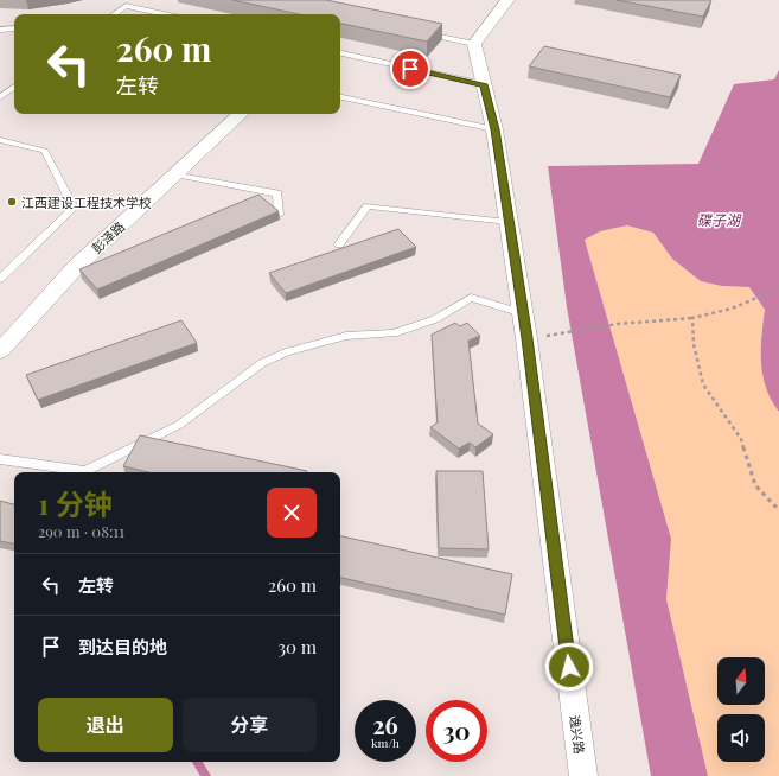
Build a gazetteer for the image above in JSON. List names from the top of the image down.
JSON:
{
  "streets": {
    "street": ["彭泽路", "逸兴路"]
  },
  "water": ["碟子湖"],
  "places": ["江西建设工程技术学校"],
  "north": "top",
  "page": {
    "turn": ["260 m", "左转"],
    "heading": ["1 分钟", "290 m · 08:11"],
    "list": [
      {
        "name": "左转",
        "value": "260 m"
      },
      {
        "name": "到达目的地",
        "value": "30 m"
      }
    ],
    "buttons": ["退出", "分享"],
    "speed": "26 km/h",
    "limit": "30"
  }
}
